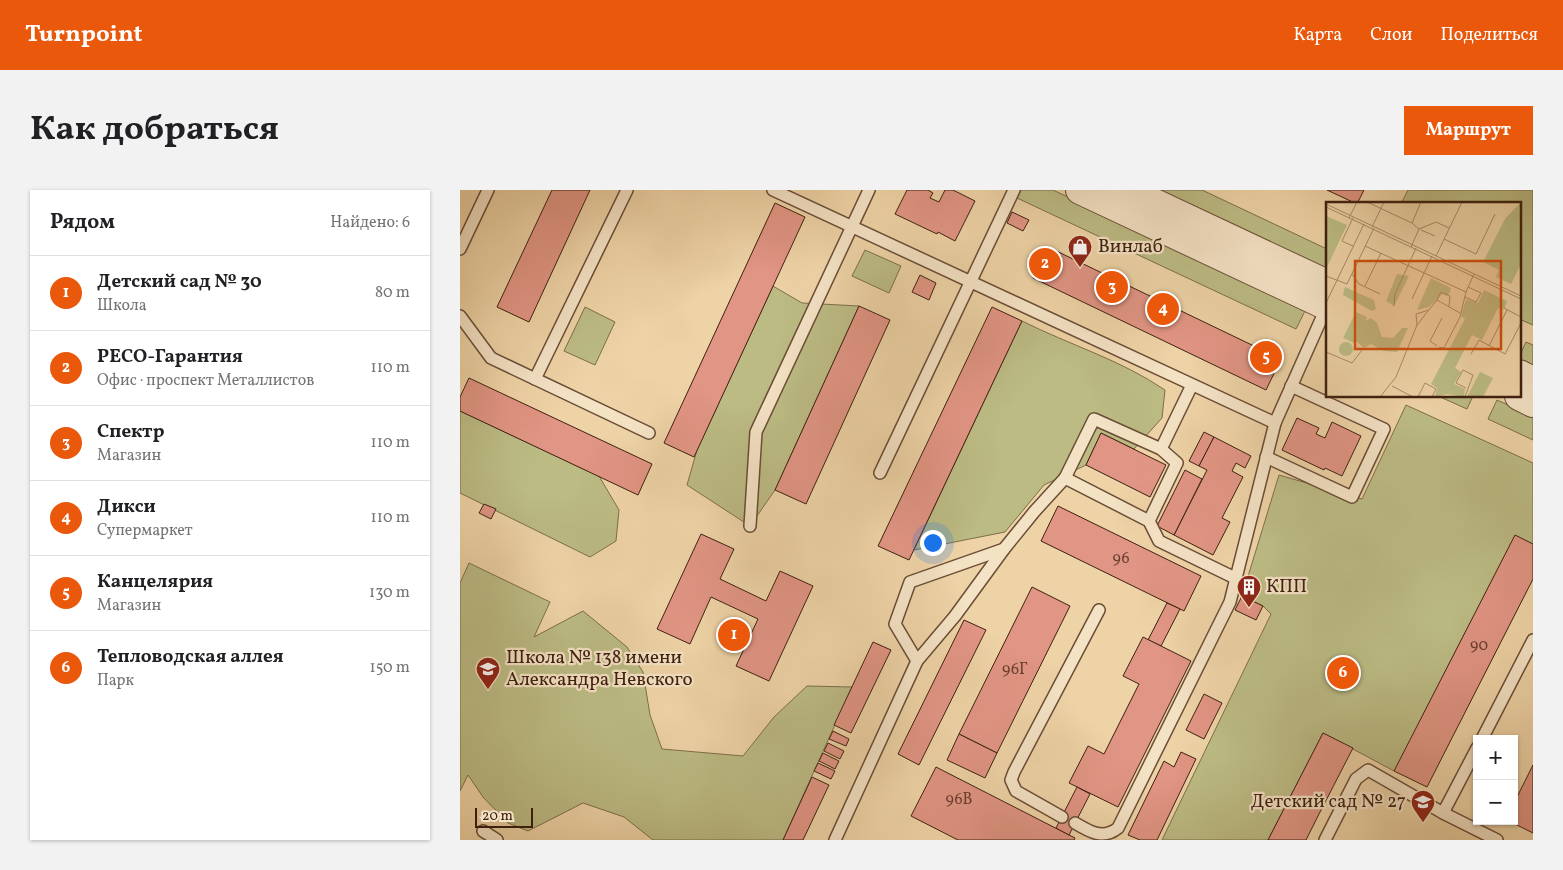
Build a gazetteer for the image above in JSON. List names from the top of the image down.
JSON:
{
  "places": {
    "shop": ["Винлаб"],
    "building": ["КПП"],
    "school or university": ["Школа № 138 имени Александра Невского", "Детский сад № 27"]
  },
  "house_numbers": [
    "96",
    "90",
    "96Г",
    "96В"
  ],
  "scale_bar": "20 m",
  "page": {
    "header": "Turnpoint",
    "nav": ["Карта", "Слои", "Поделиться"],
    "title": "Как добраться",
    "buttons": "Маршрут",
    "heading": ["Рядом", "Найдено: 6"],
    "pins": [
      "2",
      "3",
      "4",
      "5",
      "1",
      "6"
    ],
    "list": [
      {
        "mark": "1",
        "name": "Детский сад № 30",
        "note": "Школа",
        "value": "80 m"
      },
      {
        "mark": "2",
        "name": "РЕСО-Гарантия",
        "note": "Офис · проспект Металлистов",
        "value": "110 m"
      },
      {
        "mark": "3",
        "name": "Спектр",
        "note": "Магазин",
        "value": "110 m"
      },
      {
        "mark": "4",
        "name": "Дикси",
        "note": "Супермаркет",
        "value": "110 m"
      },
      {
        "mark": "5",
        "name": "Канцелярия",
        "note": "Магазин",
        "value": "130 m"
      },
      {
        "mark": "6",
        "name": "Тепловодская аллея",
        "note": "Парк",
        "value": "150 m"
      }
    ],
    "map_buttons": ["+", "−"],
    "scale": "20 m"
  }
}
